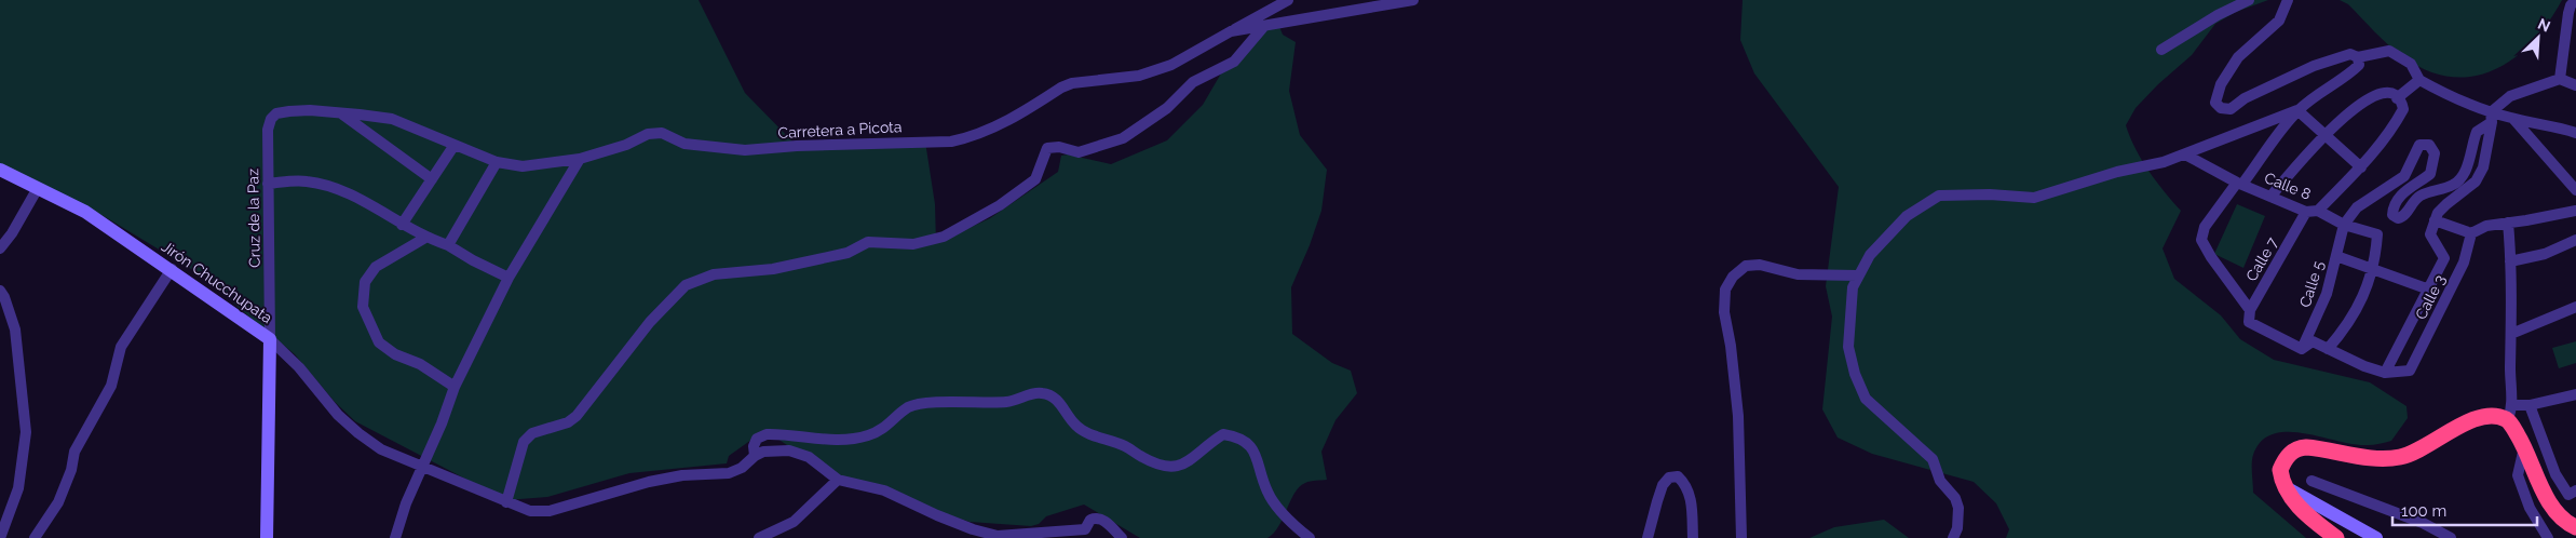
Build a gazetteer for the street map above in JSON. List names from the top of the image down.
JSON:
{
  "streets": {
    "street": [
      "Carretera a Picota",
      "Calle 8",
      "Cruz de la Paz",
      "Calle 7",
      "Jirón Chucchupata",
      "Calle 5",
      "Calle 3"
    ]
  },
  "crossings": [
    ["Carretera a Picota", "Cruz de la Paz"],
    ["Calle 8", "Calle 7"],
    ["Calle 8", "Calle 5"],
    ["Cruz de la Paz", "Jirón Chucchupata"],
    ["Calle 7", "Calle 5"]
  ],
  "scale_bar": "100 m",
  "north": "top right"
}
